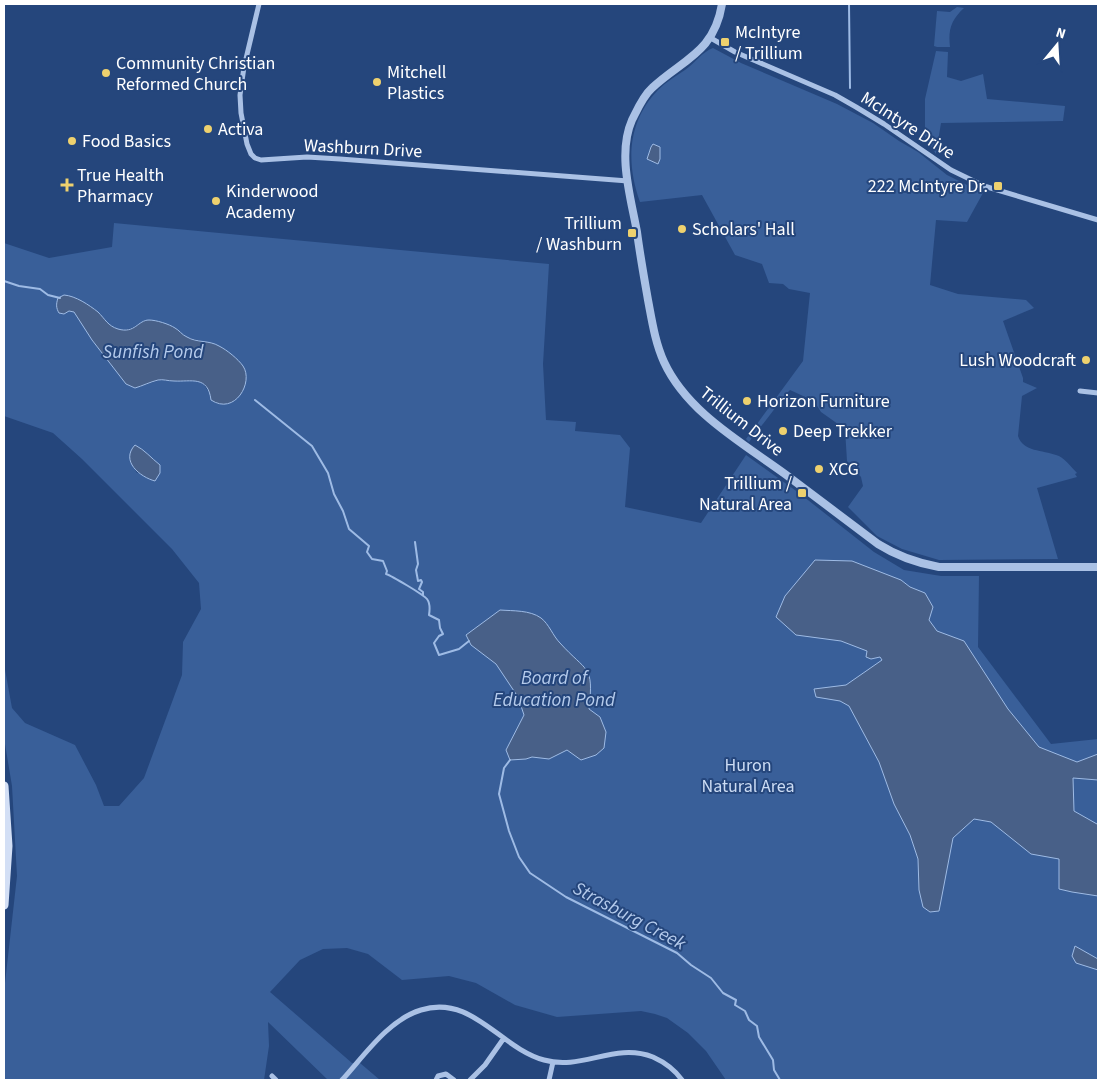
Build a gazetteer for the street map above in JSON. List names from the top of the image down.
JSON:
{
  "streets": {
    "street": ["McIntyre Drive", "Washburn Drive", "Trillium Drive"]
  },
  "crossings": [
    ["McIntyre Drive", "Trillium Drive"],
    ["Washburn Drive", "Trillium Drive"]
  ],
  "water": ["Sunfish Pond", "Board of Education Pond", "Strasburg Creek"],
  "parks": ["Huron Natural Area"],
  "places": {
    "transit": [
      "McIntyre / Trillium",
      "222 McIntyre Dr.",
      "Trillium / Washburn",
      "Trillium / Natural Area"
    ],
    "other": [
      "Community Christian Reformed Church",
      "Mitchell Plastics",
      "Activa",
      "Food Basics",
      "Kinderwood Academy",
      "Scholars' Hall",
      "Lush Woodcraft",
      "Horizon Furniture",
      "Deep Trekker",
      "XCG"
    ],
    "health": ["True Health Pharmacy"]
  },
  "north": "top"
}
